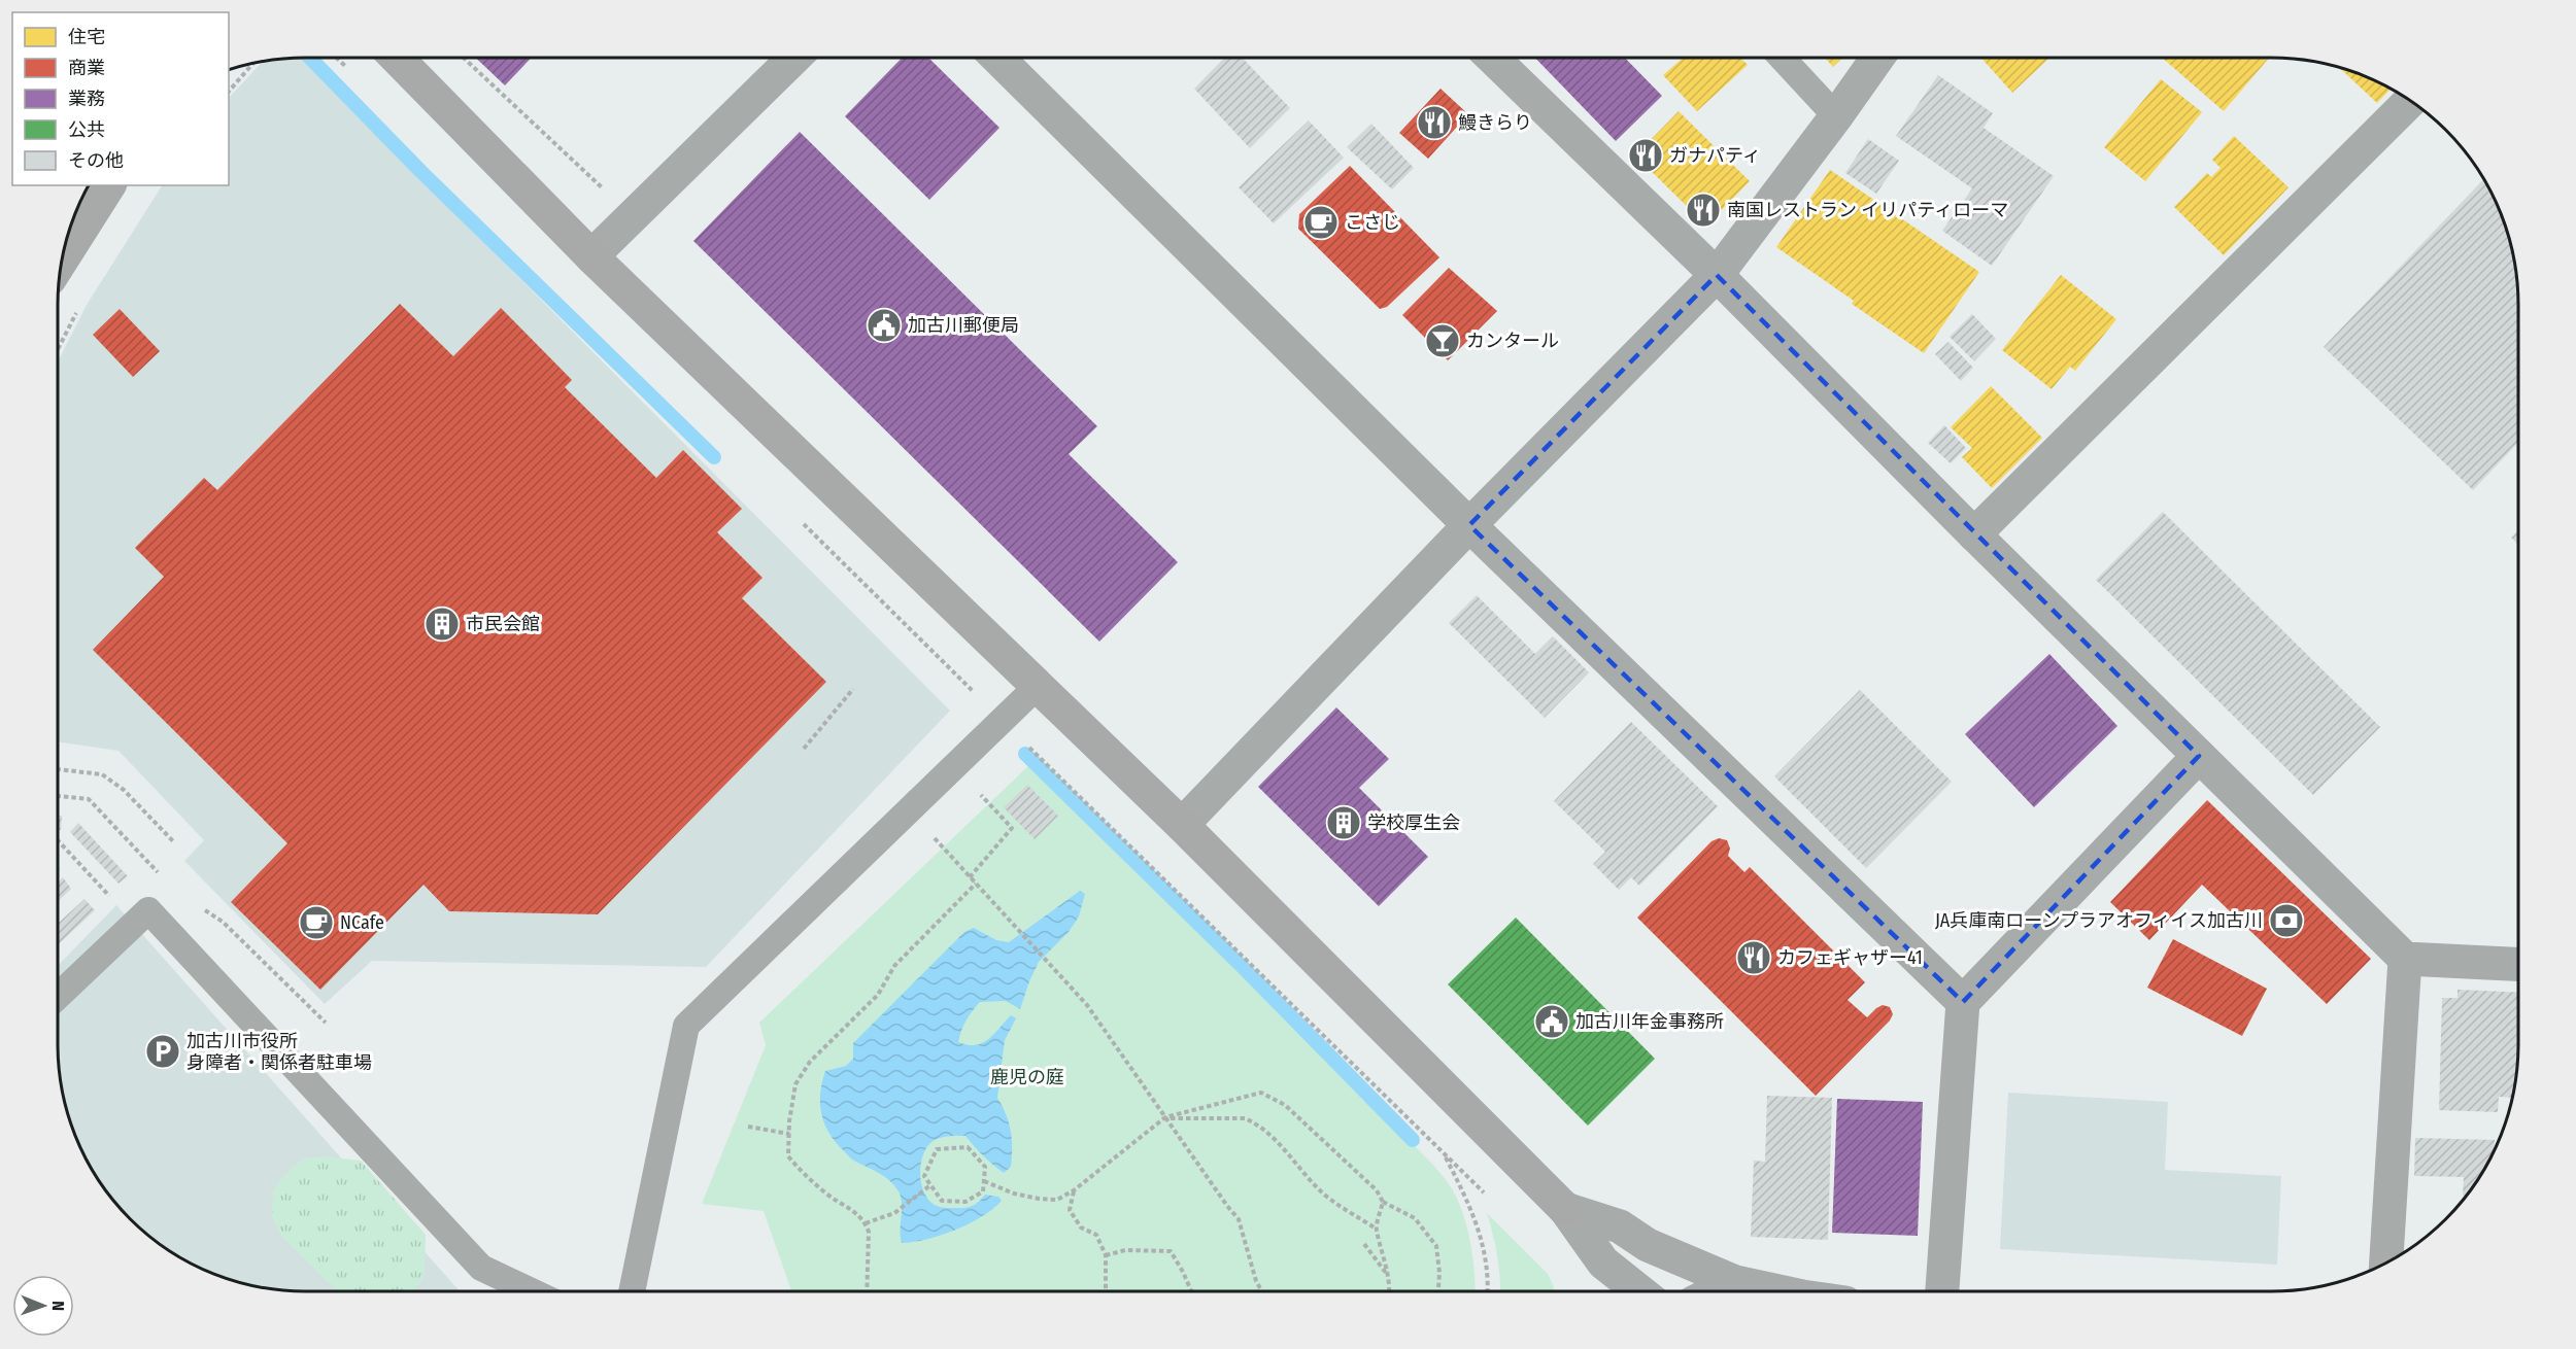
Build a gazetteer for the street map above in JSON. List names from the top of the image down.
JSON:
{
  "parks": ["鹿児の庭"],
  "places": {
    "restaurant": [
      "鰻きらり",
      "ガナパティ",
      "南国レストラン イリパティローマ",
      "カフェギャザー41"
    ],
    "cafe": ["こさじ", "NCafe"],
    "public building": ["加古川郵便局", "加古川年金事務所"],
    "bar": ["カンタール"],
    "building": ["市民会館", "学校厚生会"],
    "bank": ["JA兵庫南ローンプラアオフィイス加古川"],
    "parking": ["加古川市役所 身障者・関係者駐車場"]
  },
  "legend": [
    "住宅",
    "商業",
    "業務",
    "公共",
    "その他"
  ],
  "north": "right"
}
